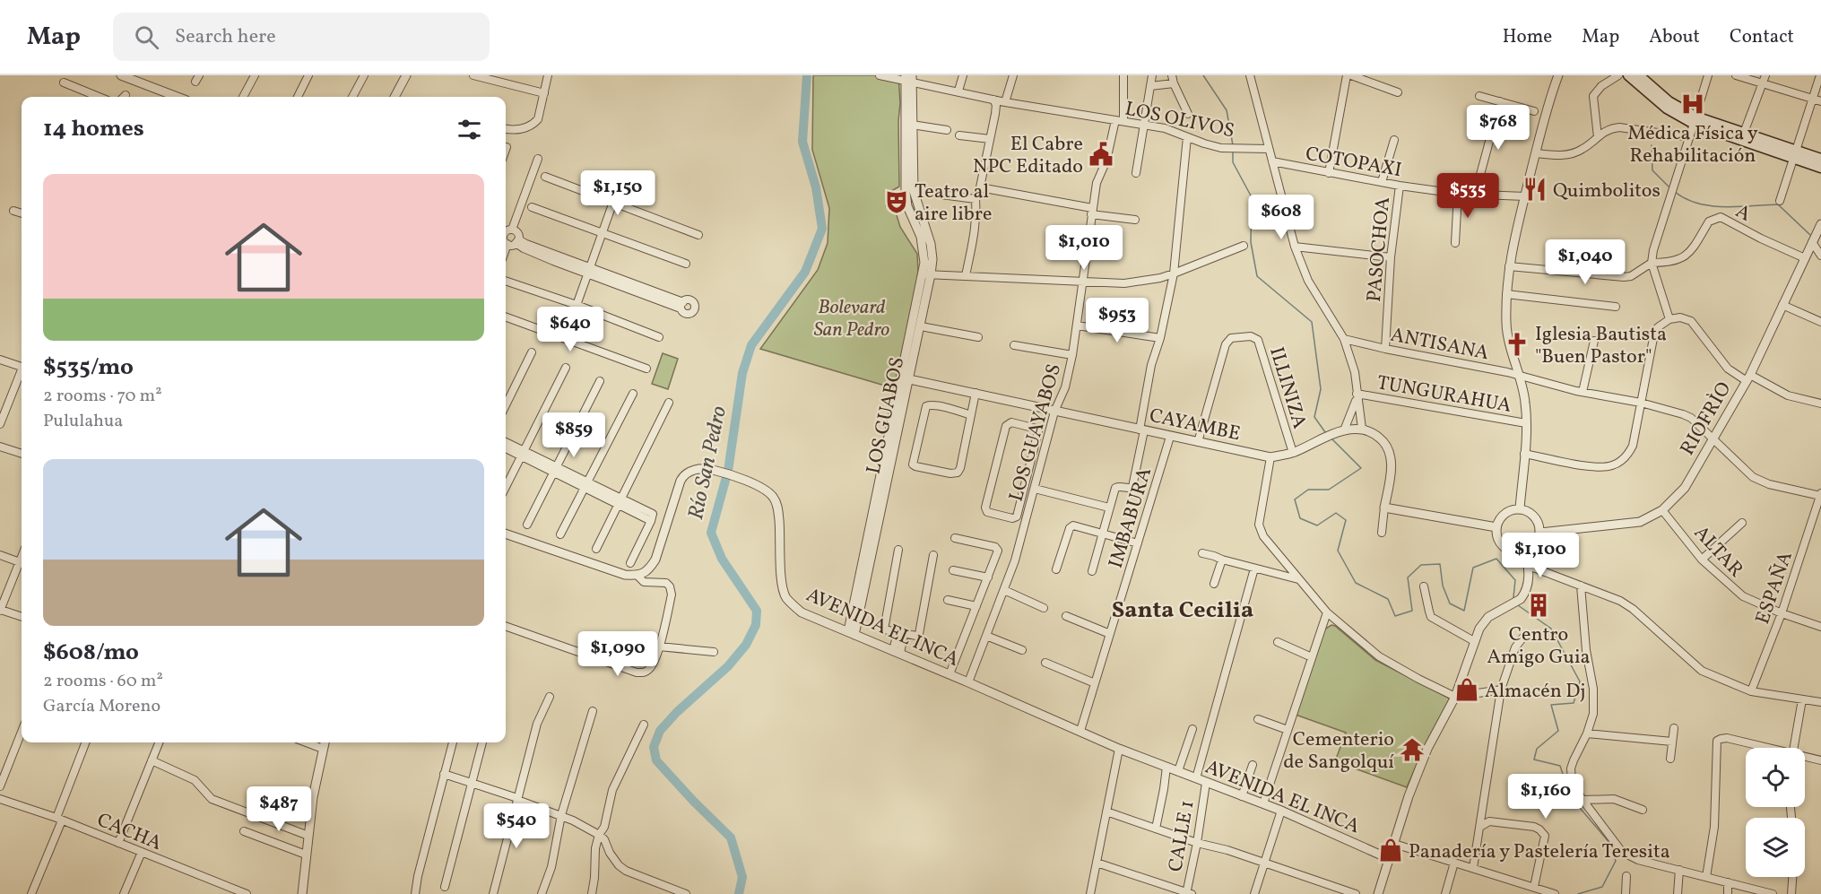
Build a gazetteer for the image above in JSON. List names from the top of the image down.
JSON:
{
  "streets": {
    "street": [
      "LOS OLIVOS",
      "COTOPAXI",
      "A",
      "PASOCHOA",
      "ANTISANA",
      "ILLINIZA",
      "TUNGURAHUA",
      "LOS GUABOS",
      "RIOFRÌO",
      "CAYAMBE",
      "LOS GUAYABOS",
      "IMBABURA",
      "ALTAR",
      "ESPAÑA",
      "AVENIDA EL INCA",
      "CACHA",
      "CALLE 1"
    ]
  },
  "crossings": [
    ["LOS OLIVOS", "LOS GUABOS"],
    ["LOS OLIVOS", "LOS GUAYABOS"],
    ["COTOPAXI", "PASOCHOA"],
    ["A", "RIOFRÌO"],
    ["PASOCHOA", "ANTISANA"],
    ["ANTISANA", "RIOFRÌO"],
    ["ANTISANA", "ESPAÑA"],
    ["ILLINIZA", "CAYAMBE"],
    ["LOS GUABOS", "CAYAMBE"],
    ["LOS GUABOS", "AVENIDA EL INCA"],
    ["RIOFRÌO", "ALTAR"],
    ["CAYAMBE", "LOS GUAYABOS"],
    ["CAYAMBE", "IMBABURA"],
    ["LOS GUAYABOS", "AVENIDA EL INCA"],
    ["IMBABURA", "AVENIDA EL INCA"],
    ["ALTAR", "ESPAÑA"],
    ["AVENIDA EL INCA", "CALLE 1"]
  ],
  "districts": ["Santa Cecilia"],
  "water": ["Río San Pedro"],
  "parks": ["Bolevard San Pedro"],
  "places": {
    "hospital": ["Médica Física y Rehabilitación"],
    "public building": ["El Cabre NPC Editado"],
    "restaurant": ["Quimbolitos"],
    "theatre": ["Teatro al aire libre"],
    "church": ["Iglesia Bautista \"Buen Pastor\""],
    "building": ["Centro Amigo Guia"],
    "shop": ["Almacén Dj", "Panadería y Pastelería Teresita"],
    "temple": ["Cementerio de Sangolquí"]
  },
  "page": {
    "header": "Map",
    "search": "Search here",
    "nav": [
      "Home",
      "Map",
      "About",
      "Contact"
    ],
    "heading": "14 homes",
    "price": [
      "$768",
      "$1,150",
      "$535",
      "$608",
      "$1,010",
      "$1,040",
      "$953",
      "$640",
      "$859",
      "$1,100",
      "$1,090",
      "$1,160",
      "$487",
      "$540"
    ],
    "list": [
      {
        "name": "$535/mo",
        "note": "2 rooms · 70 m² · Pululahua"
      },
      {
        "name": "$608/mo",
        "note": "2 rooms · 60 m² · García Moreno"
      }
    ]
  }
}
